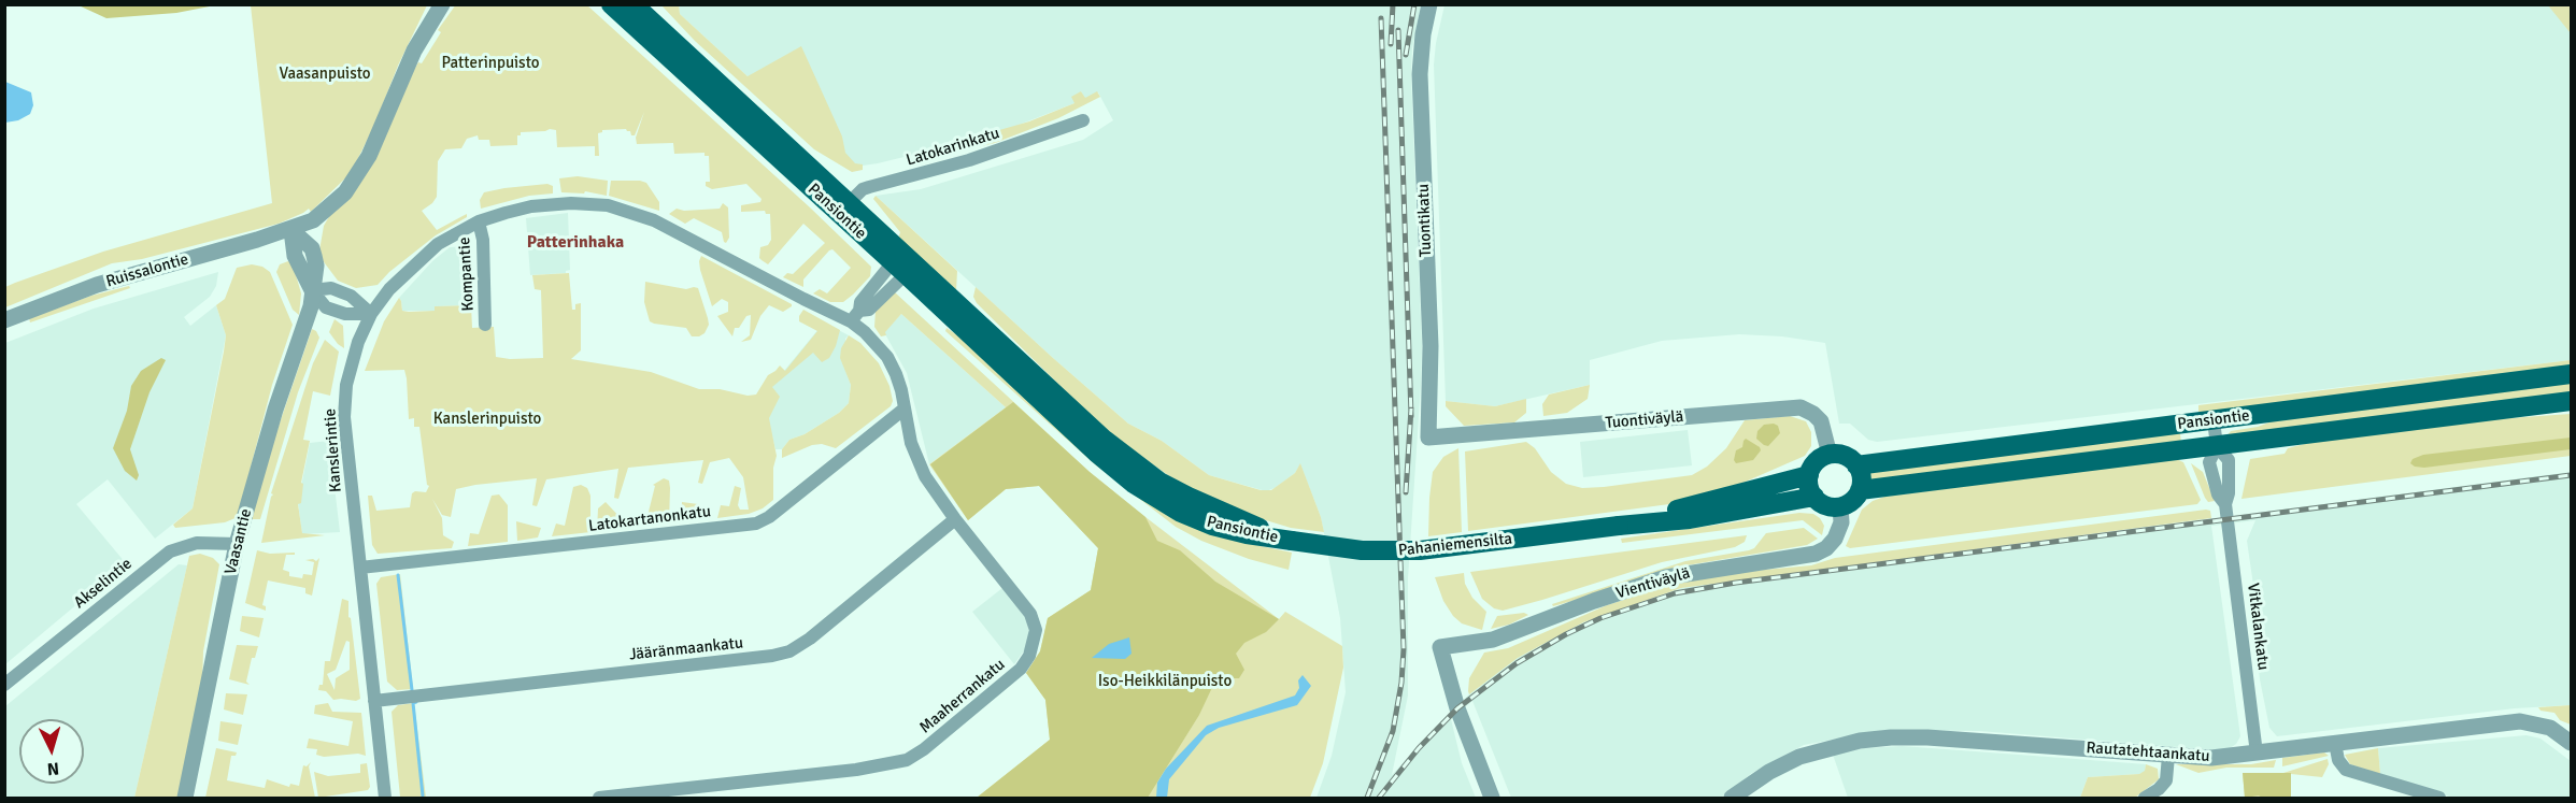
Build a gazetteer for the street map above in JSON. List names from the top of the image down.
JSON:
{
  "streets": {
    "main road": ["Pansiontie", "Pahaniemensilta"],
    "street": [
      "Latokarinkatu",
      "Tuontikatu",
      "Ruissalontie",
      "Kompantie",
      "Tuontiväylä",
      "Kanslerintie",
      "Latokartanonkatu",
      "Vaasantie",
      "Akselintie",
      "Vientiväylä",
      "Vitkalankatu",
      "Jääränmaankatu",
      "Maaherrankatu",
      "Rautatehtaankatu"
    ]
  },
  "crossings": [
    ["Latokarinkatu", "Pansiontie"],
    ["Pansiontie", "Tuontiväylä"],
    ["Pansiontie", "Pahaniemensilta"],
    ["Pansiontie", "Vientiväylä"],
    ["Pansiontie", "Vitkalankatu"],
    ["Tuontikatu", "Tuontiväylä"],
    ["Ruissalontie", "Vaasantie"],
    ["Kompantie", "Kanslerintie"],
    ["Tuontiväylä", "Vientiväylä"],
    ["Kanslerintie", "Latokartanonkatu"],
    ["Kanslerintie", "Jääränmaankatu"],
    ["Kanslerintie", "Maaherrankatu"],
    ["Latokartanonkatu", "Maaherrankatu"],
    ["Vaasantie", "Akselintie"],
    ["Vitkalankatu", "Rautatehtaankatu"],
    ["Jääränmaankatu", "Maaherrankatu"]
  ],
  "districts": ["Patterinhaka"],
  "parks": [
    "Patterinpuisto",
    "Vaasanpuisto",
    "Kanslerinpuisto",
    "Iso-Heikkilänpuisto"
  ],
  "north": "bottom"
}
